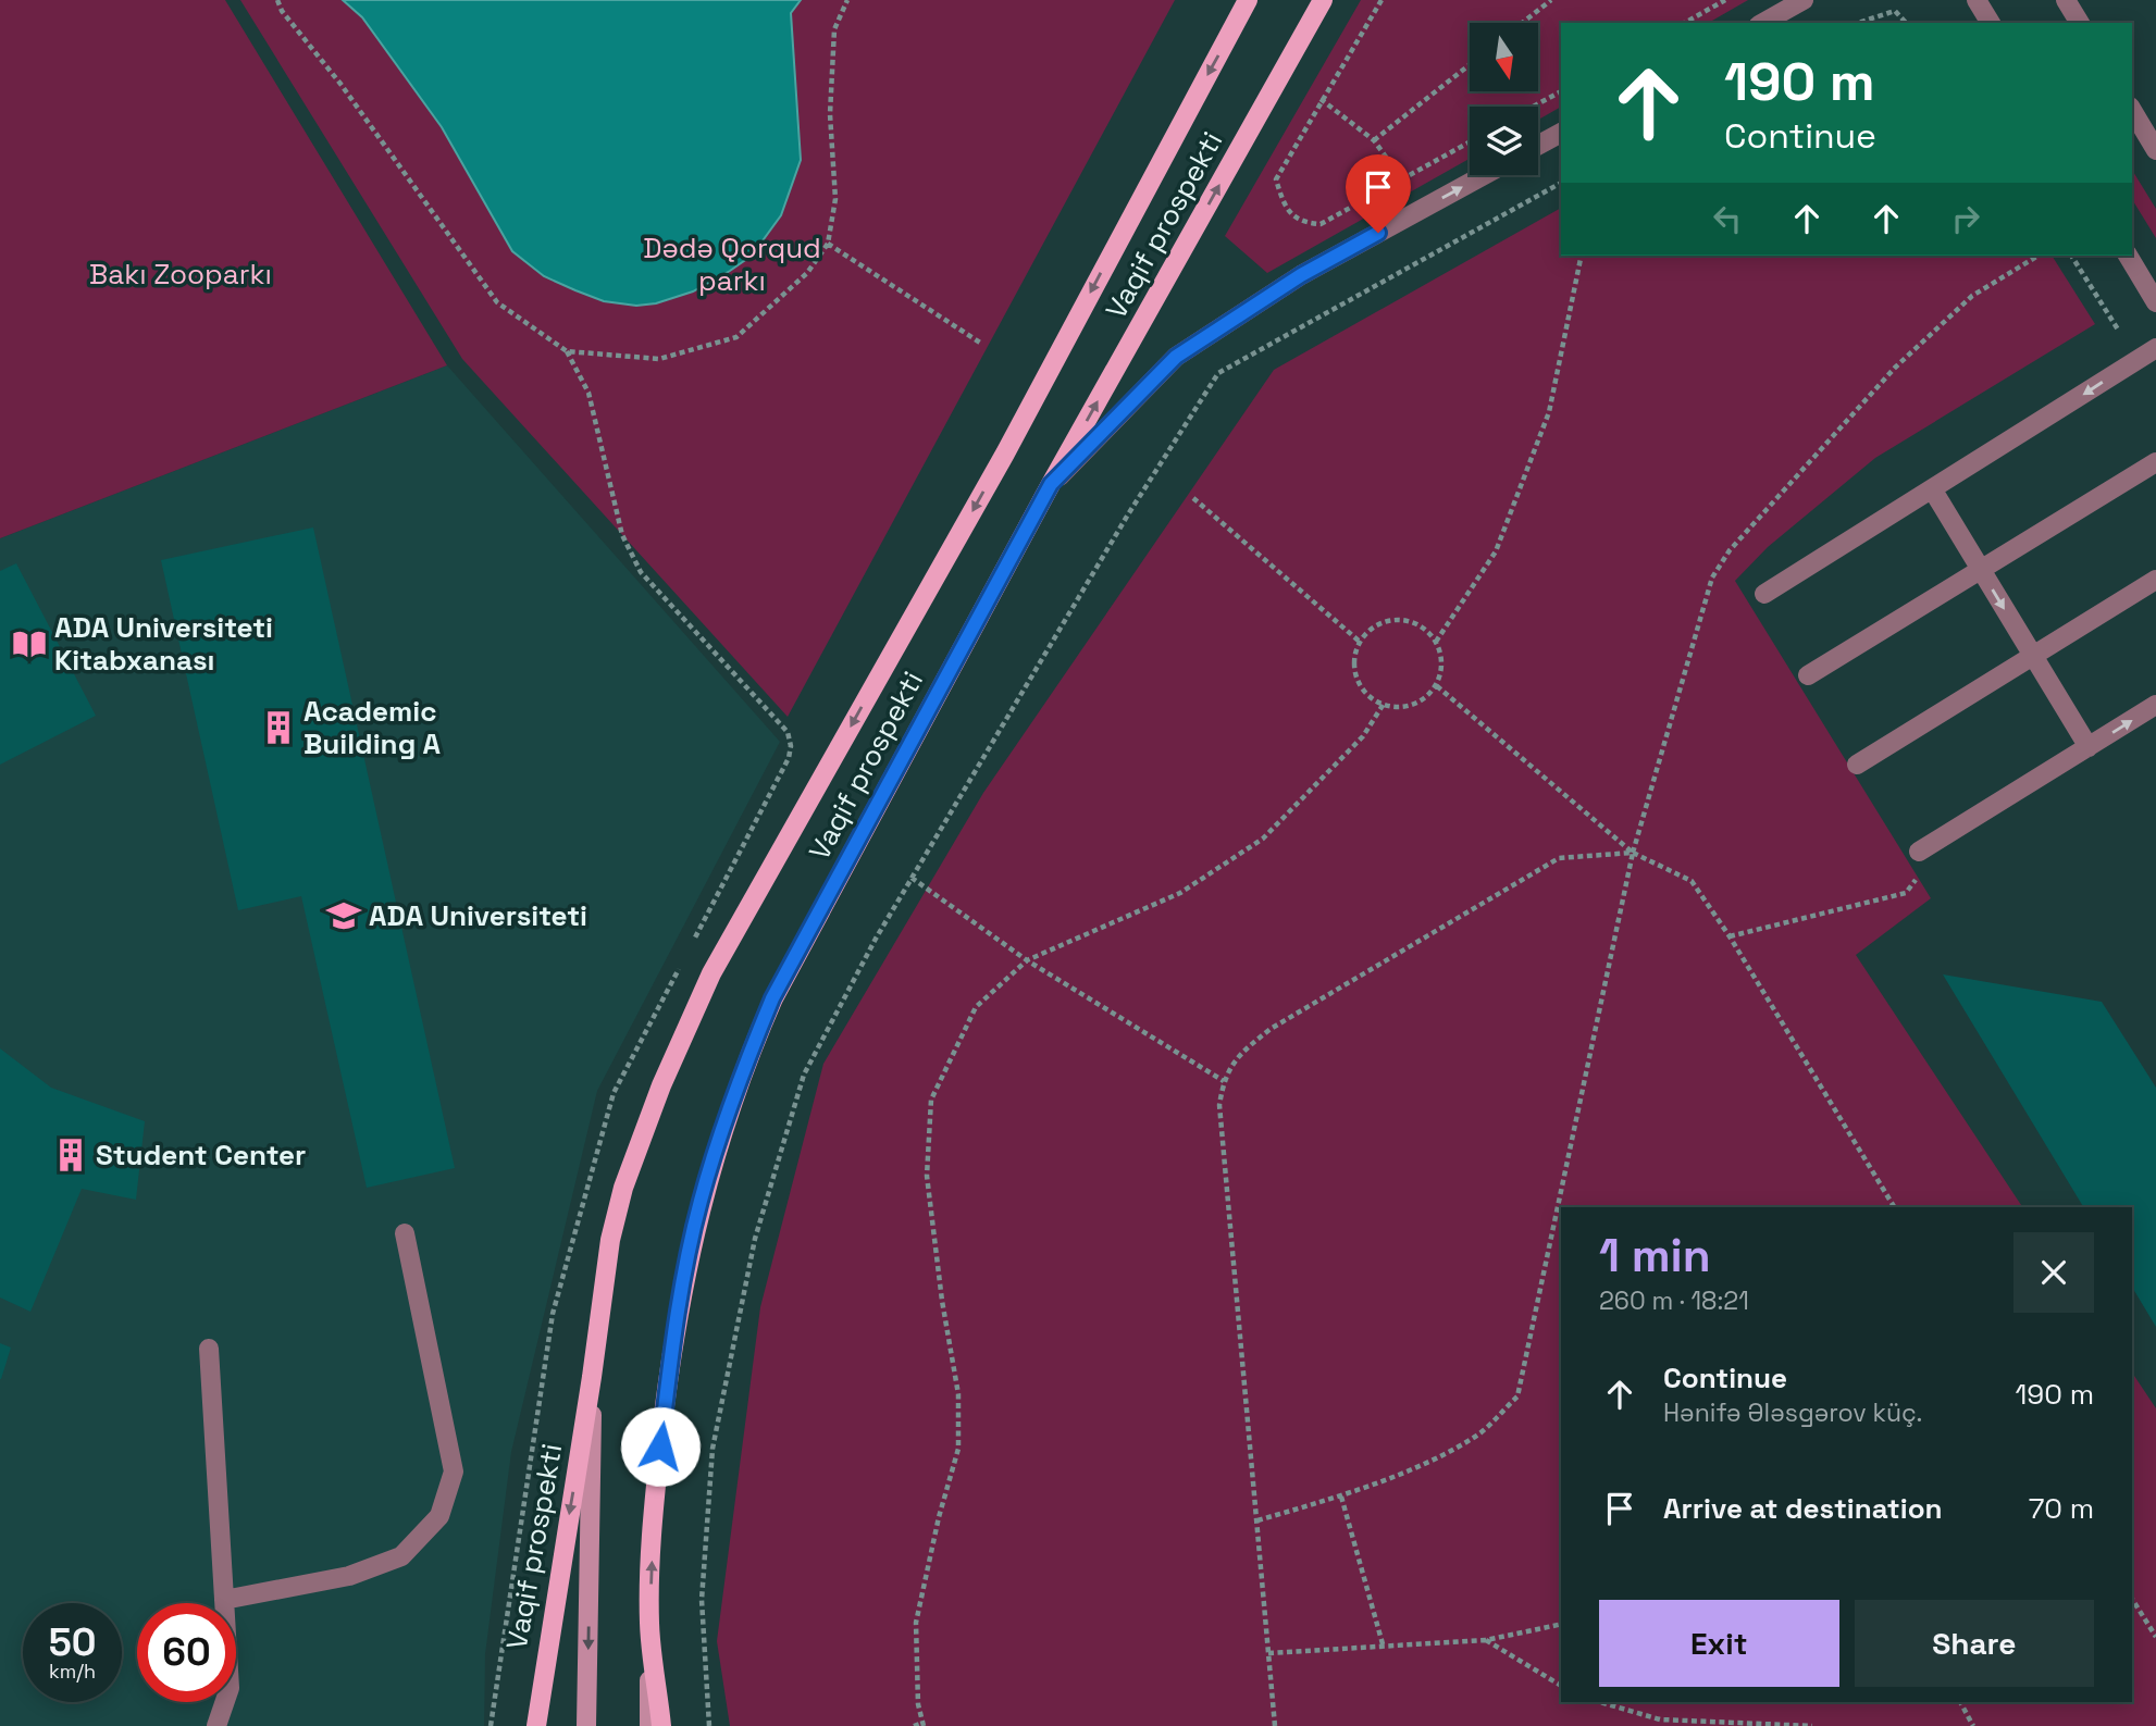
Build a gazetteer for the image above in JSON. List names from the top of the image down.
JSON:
{
  "streets": {
    "main road": ["Vaqif prospekti"]
  },
  "parks": ["Dədə Qorqud parkı", "Bakı Zooparkı"],
  "places": {
    "library": ["ADA Universiteti Kitabxanası"],
    "building": ["Academic Building A", "Student Center"],
    "school or university": ["ADA Universiteti"]
  },
  "north": "bottom",
  "page": {
    "turn": ["190 m", "Continue"],
    "heading": ["1 min", "260 m · 18:21"],
    "list": [
      {
        "name": "Continue",
        "note": "Hənifə Ələsgərov küç.",
        "value": "190 m"
      },
      {
        "name": "Arrive at destination",
        "value": "70 m"
      }
    ],
    "buttons": ["Exit", "Share"],
    "speed": "50 km/h",
    "limit": "60"
  }
}
